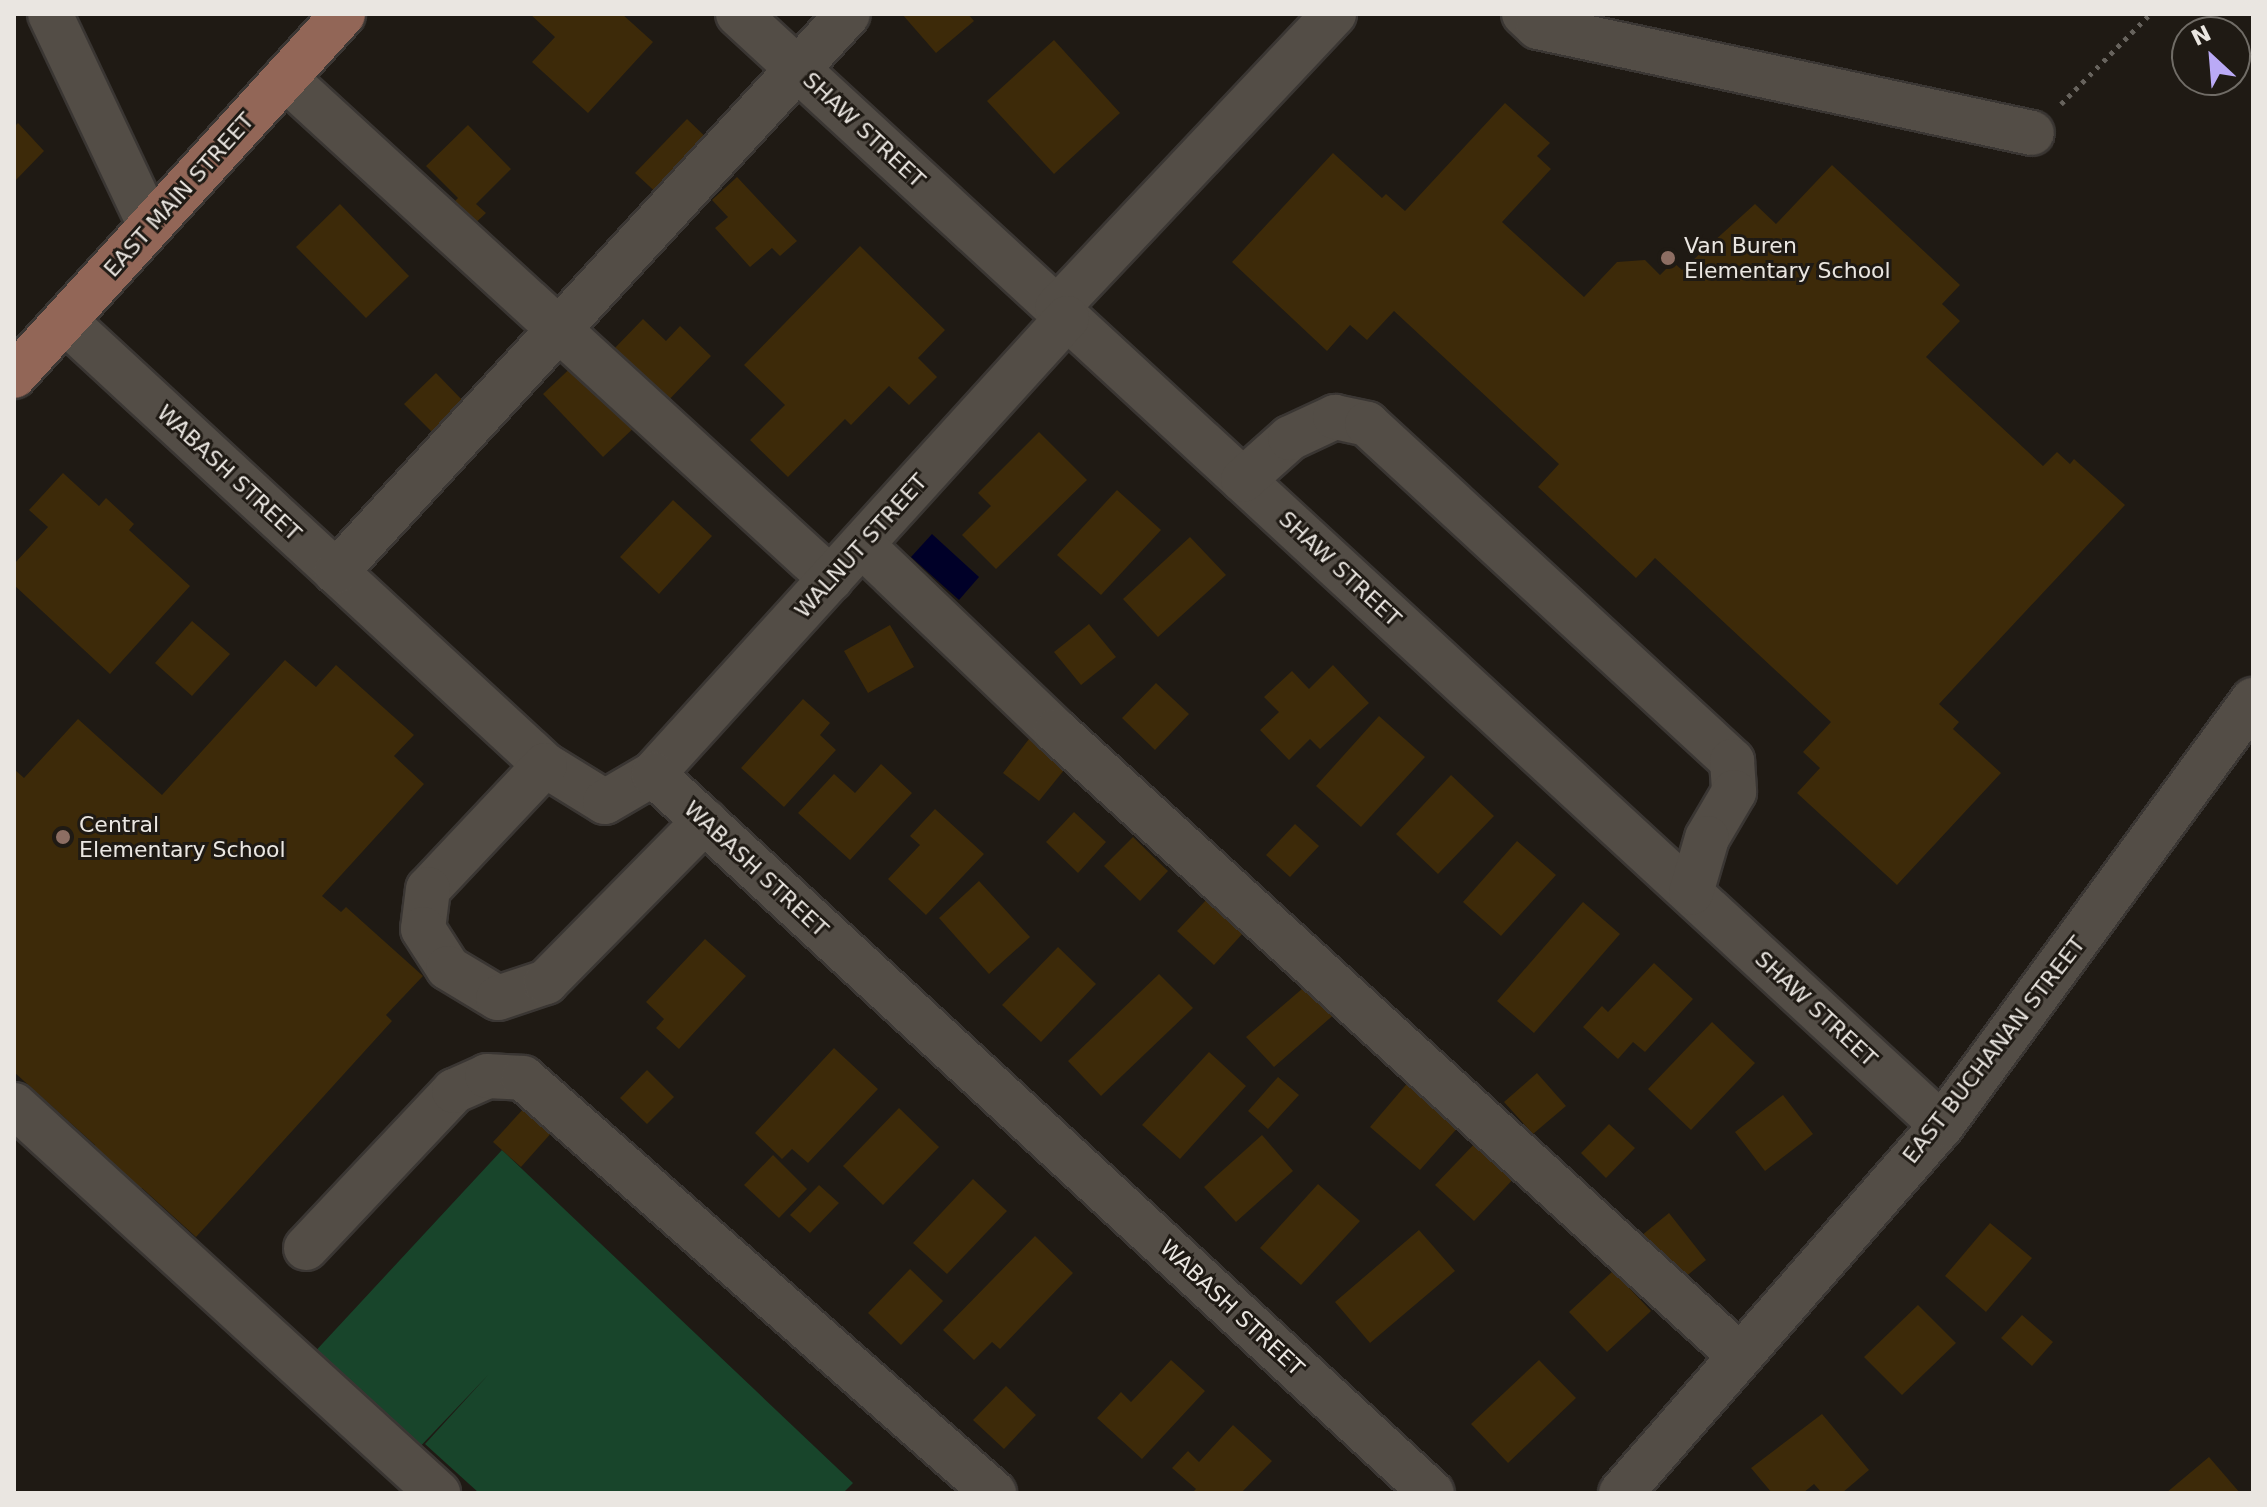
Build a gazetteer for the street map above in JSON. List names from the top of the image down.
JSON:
{
  "streets": {
    "main road": ["EAST MAIN STREET"],
    "street": [
      "SHAW STREET",
      "WABASH STREET",
      "WALNUT STREET",
      "EAST BUCHANAN STREET"
    ]
  },
  "crossings": [
    ["SHAW STREET", "WALNUT STREET"],
    ["SHAW STREET", "EAST BUCHANAN STREET"],
    ["EAST MAIN STREET", "WABASH STREET"],
    ["WABASH STREET", "WALNUT STREET"]
  ],
  "places": ["Van Buren Elementary School", "Central Elementary School"],
  "north": "top left"
}
